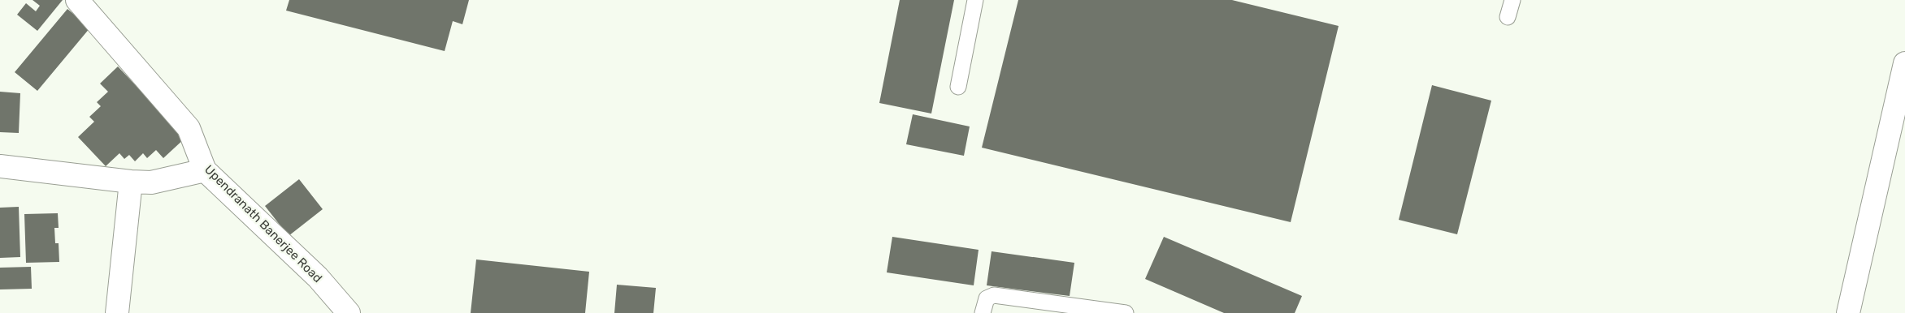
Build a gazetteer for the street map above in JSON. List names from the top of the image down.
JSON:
{
  "streets": {
    "street": ["Upendranath Banerjee Road"]
  }
}
